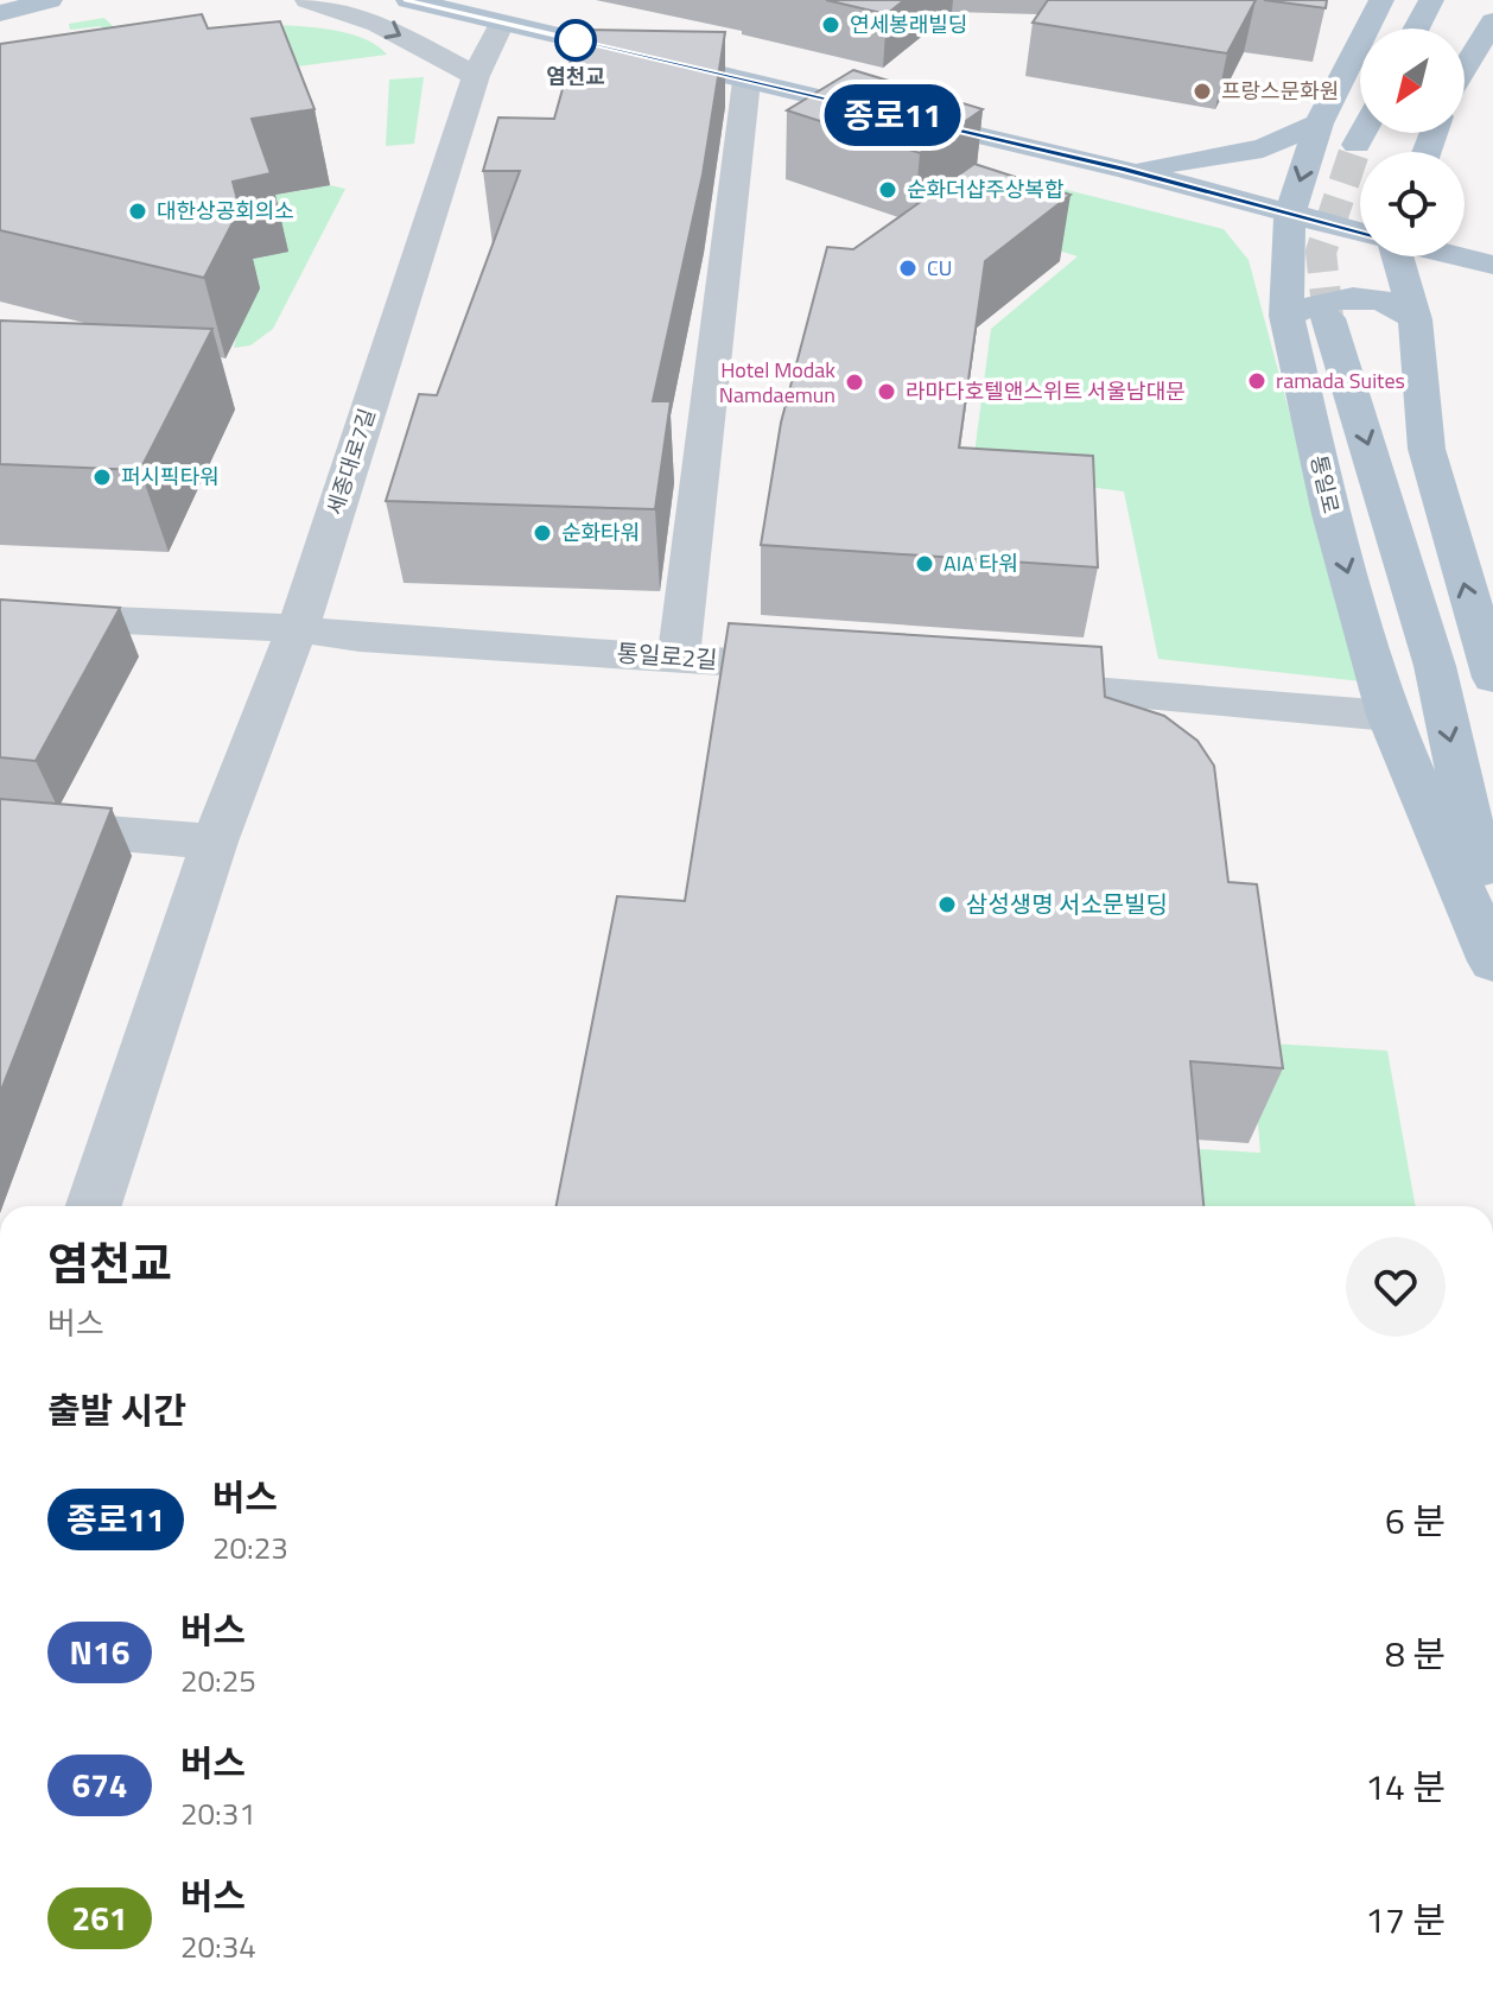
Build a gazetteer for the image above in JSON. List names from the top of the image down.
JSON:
{
  "streets": {
    "main road": ["통일로"],
    "street": ["세종대로7길", "통일로2길"]
  },
  "crossings": [
    ["세종대로7길", "통일로2길"]
  ],
  "places": [
    "연세봉래빌딩",
    "염천교",
    "프랑스문화원",
    "순화더샵주상복합",
    "대한상공회의소",
    "CU",
    "ramada Suites",
    "Hotel Modak Namdaemun",
    "라마다호텔앤스위트 서울남대문",
    "퍼시픽타워",
    "순화타워",
    "AIA 타워",
    "삼성생명 서소문빌딩"
  ],
  "lines": ["bus line 종로11"],
  "north": "bottom left",
  "page": {
    "on_map": "종로11",
    "heading": [
      ["염천교", "버스"],
      "출발 시간"
    ],
    "list": [
      {
        "mark": "종로11",
        "name": "버스",
        "note": "20:23",
        "value": "6 분"
      },
      {
        "mark": "N16",
        "name": "버스",
        "note": "20:25",
        "value": "8 분"
      },
      {
        "mark": "674",
        "name": "버스",
        "note": "20:31",
        "value": "14 분"
      },
      {
        "mark": "261",
        "name": "버스",
        "note": "20:34",
        "value": "17 분"
      }
    ]
  }
}
